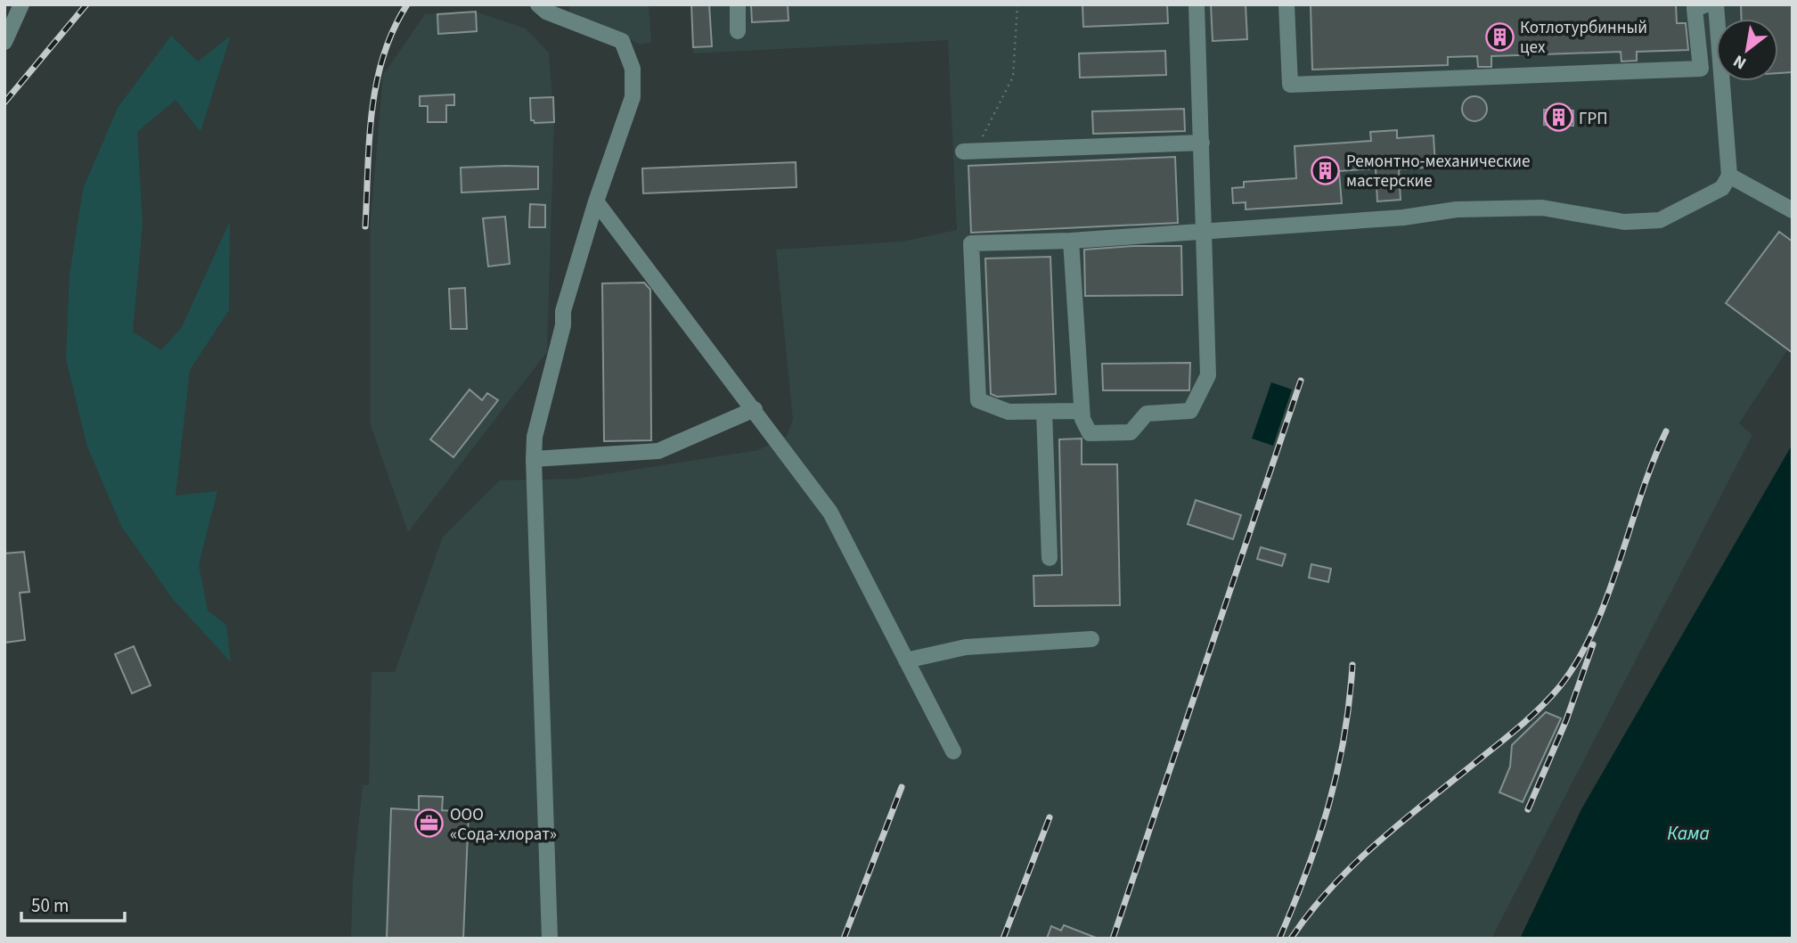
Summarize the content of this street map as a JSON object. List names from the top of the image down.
{
  "water": ["Кама"],
  "places": {
    "building": ["Котлотурбинный цех", "ГРП", "Ремонтно-механические мастерские"],
    "office": ["ООО «Сода-хлорат»"]
  },
  "scale_bar": "50 m",
  "north": "bottom left"
}
